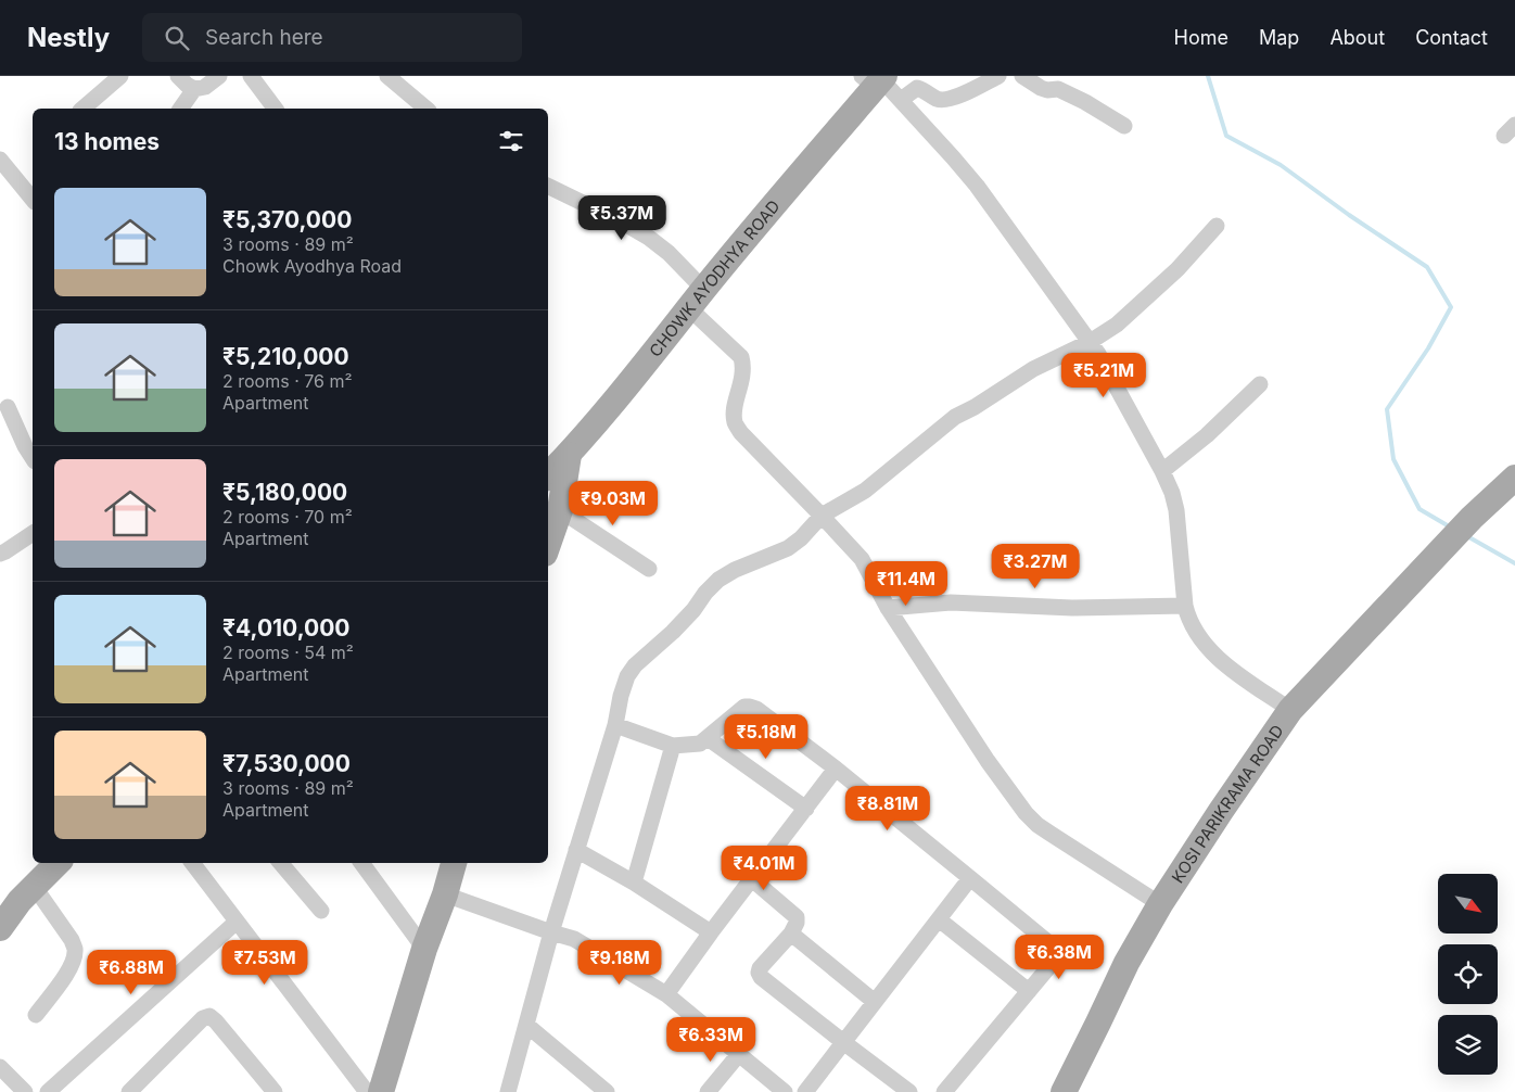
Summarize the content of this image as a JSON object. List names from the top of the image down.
{
  "streets": {
    "main road": ["CHOWK AYODHYA ROAD", "KOSI PARIKRAMA ROAD"]
  },
  "north": "bottom right",
  "page": {
    "header": "Nestly",
    "search": "Search here",
    "nav": [
      "Home",
      "Map",
      "About",
      "Contact"
    ],
    "heading": "13 homes",
    "list": [
      {
        "name": "₹5,370,000",
        "note": "3 rooms · 89 m² · Chowk Ayodhya Road"
      },
      {
        "name": "₹5,210,000",
        "note": "2 rooms · 76 m² · Apartment"
      },
      {
        "name": "₹5,180,000",
        "note": "2 rooms · 70 m² · Apartment"
      },
      {
        "name": "₹4,010,000",
        "note": "2 rooms · 54 m² · Apartment"
      },
      {
        "name": "₹7,530,000",
        "note": "3 rooms · 89 m² · Apartment"
      }
    ],
    "price": [
      "₹5.37M",
      "₹5.21M",
      "₹9.03M",
      "₹3.27M",
      "₹11.4M",
      "₹5.18M",
      "₹8.81M",
      "₹4.01M",
      "₹6.38M",
      "₹7.53M",
      "₹9.18M",
      "₹6.88M",
      "₹6.33M"
    ]
  }
}
